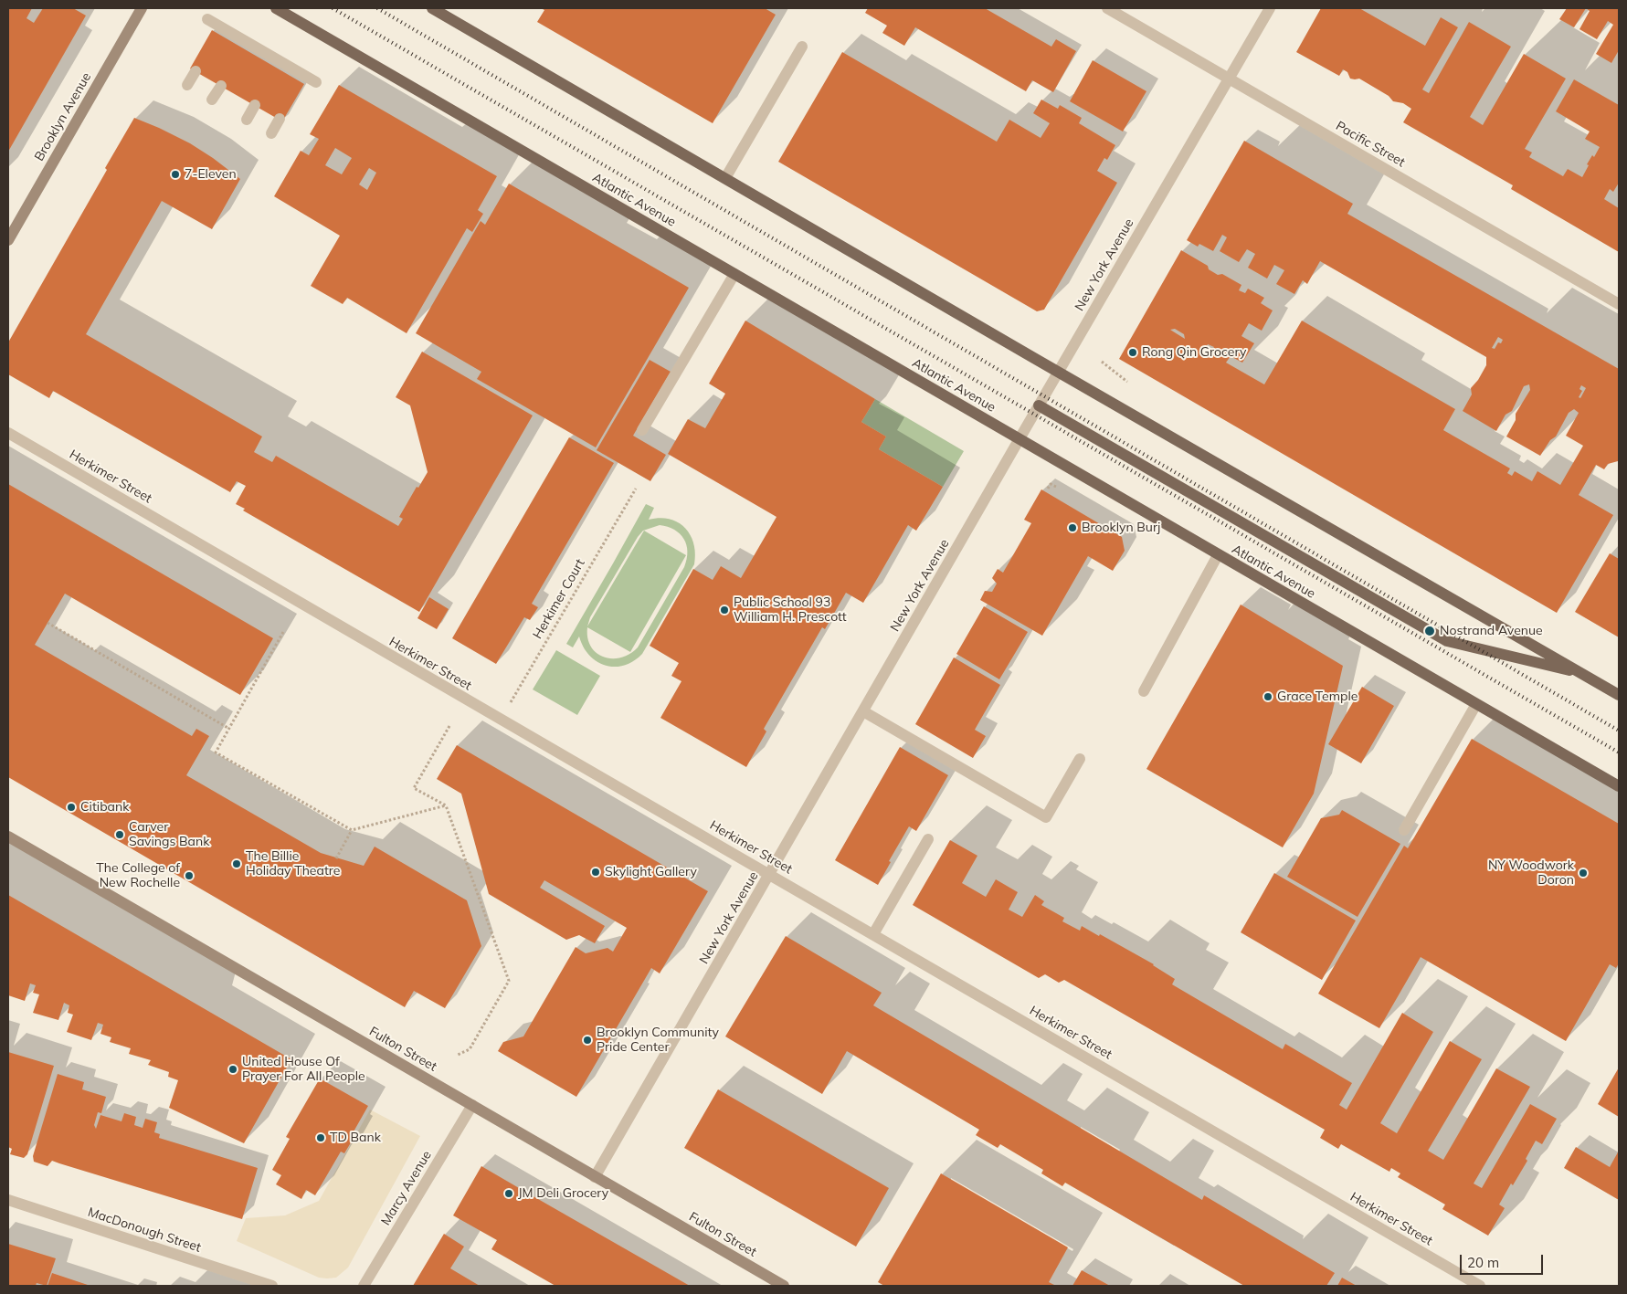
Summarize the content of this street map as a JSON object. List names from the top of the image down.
{
  "streets": {
    "main road": ["Brooklyn Avenue", "Atlantic Avenue", "Fulton Street"],
    "street": [
      "Pacific Street",
      "New York Avenue",
      "Herkimer Street",
      "Marcy Avenue",
      "MacDonough Street"
    ],
    "path": ["Herkimer Court"]
  },
  "crossings": [
    ["Pacific Street", "New York Avenue"],
    ["Atlantic Avenue", "New York Avenue"],
    ["New York Avenue", "Herkimer Street"],
    ["New York Avenue", "Fulton Street"],
    ["Herkimer Street", "Herkimer Court"],
    ["Fulton Street", "Marcy Avenue"]
  ],
  "places": [
    "7-Eleven",
    "Rong Qin Grocery",
    "Brooklyn Burj",
    "Public School 93 William H. Prescott",
    "Nostrand Avenue",
    "Grace Temple",
    "Citibank",
    "Carver Savings Bank",
    "The Billie Holiday Theatre",
    "Skylight Gallery",
    "NY Woodwork Doron",
    "The College of New Rochelle",
    "Brooklyn Community Pride Center",
    "United House Of Prayer For All People",
    "TD Bank",
    "JM Deli Grocery"
  ],
  "scale_bar": "20 m"
}
